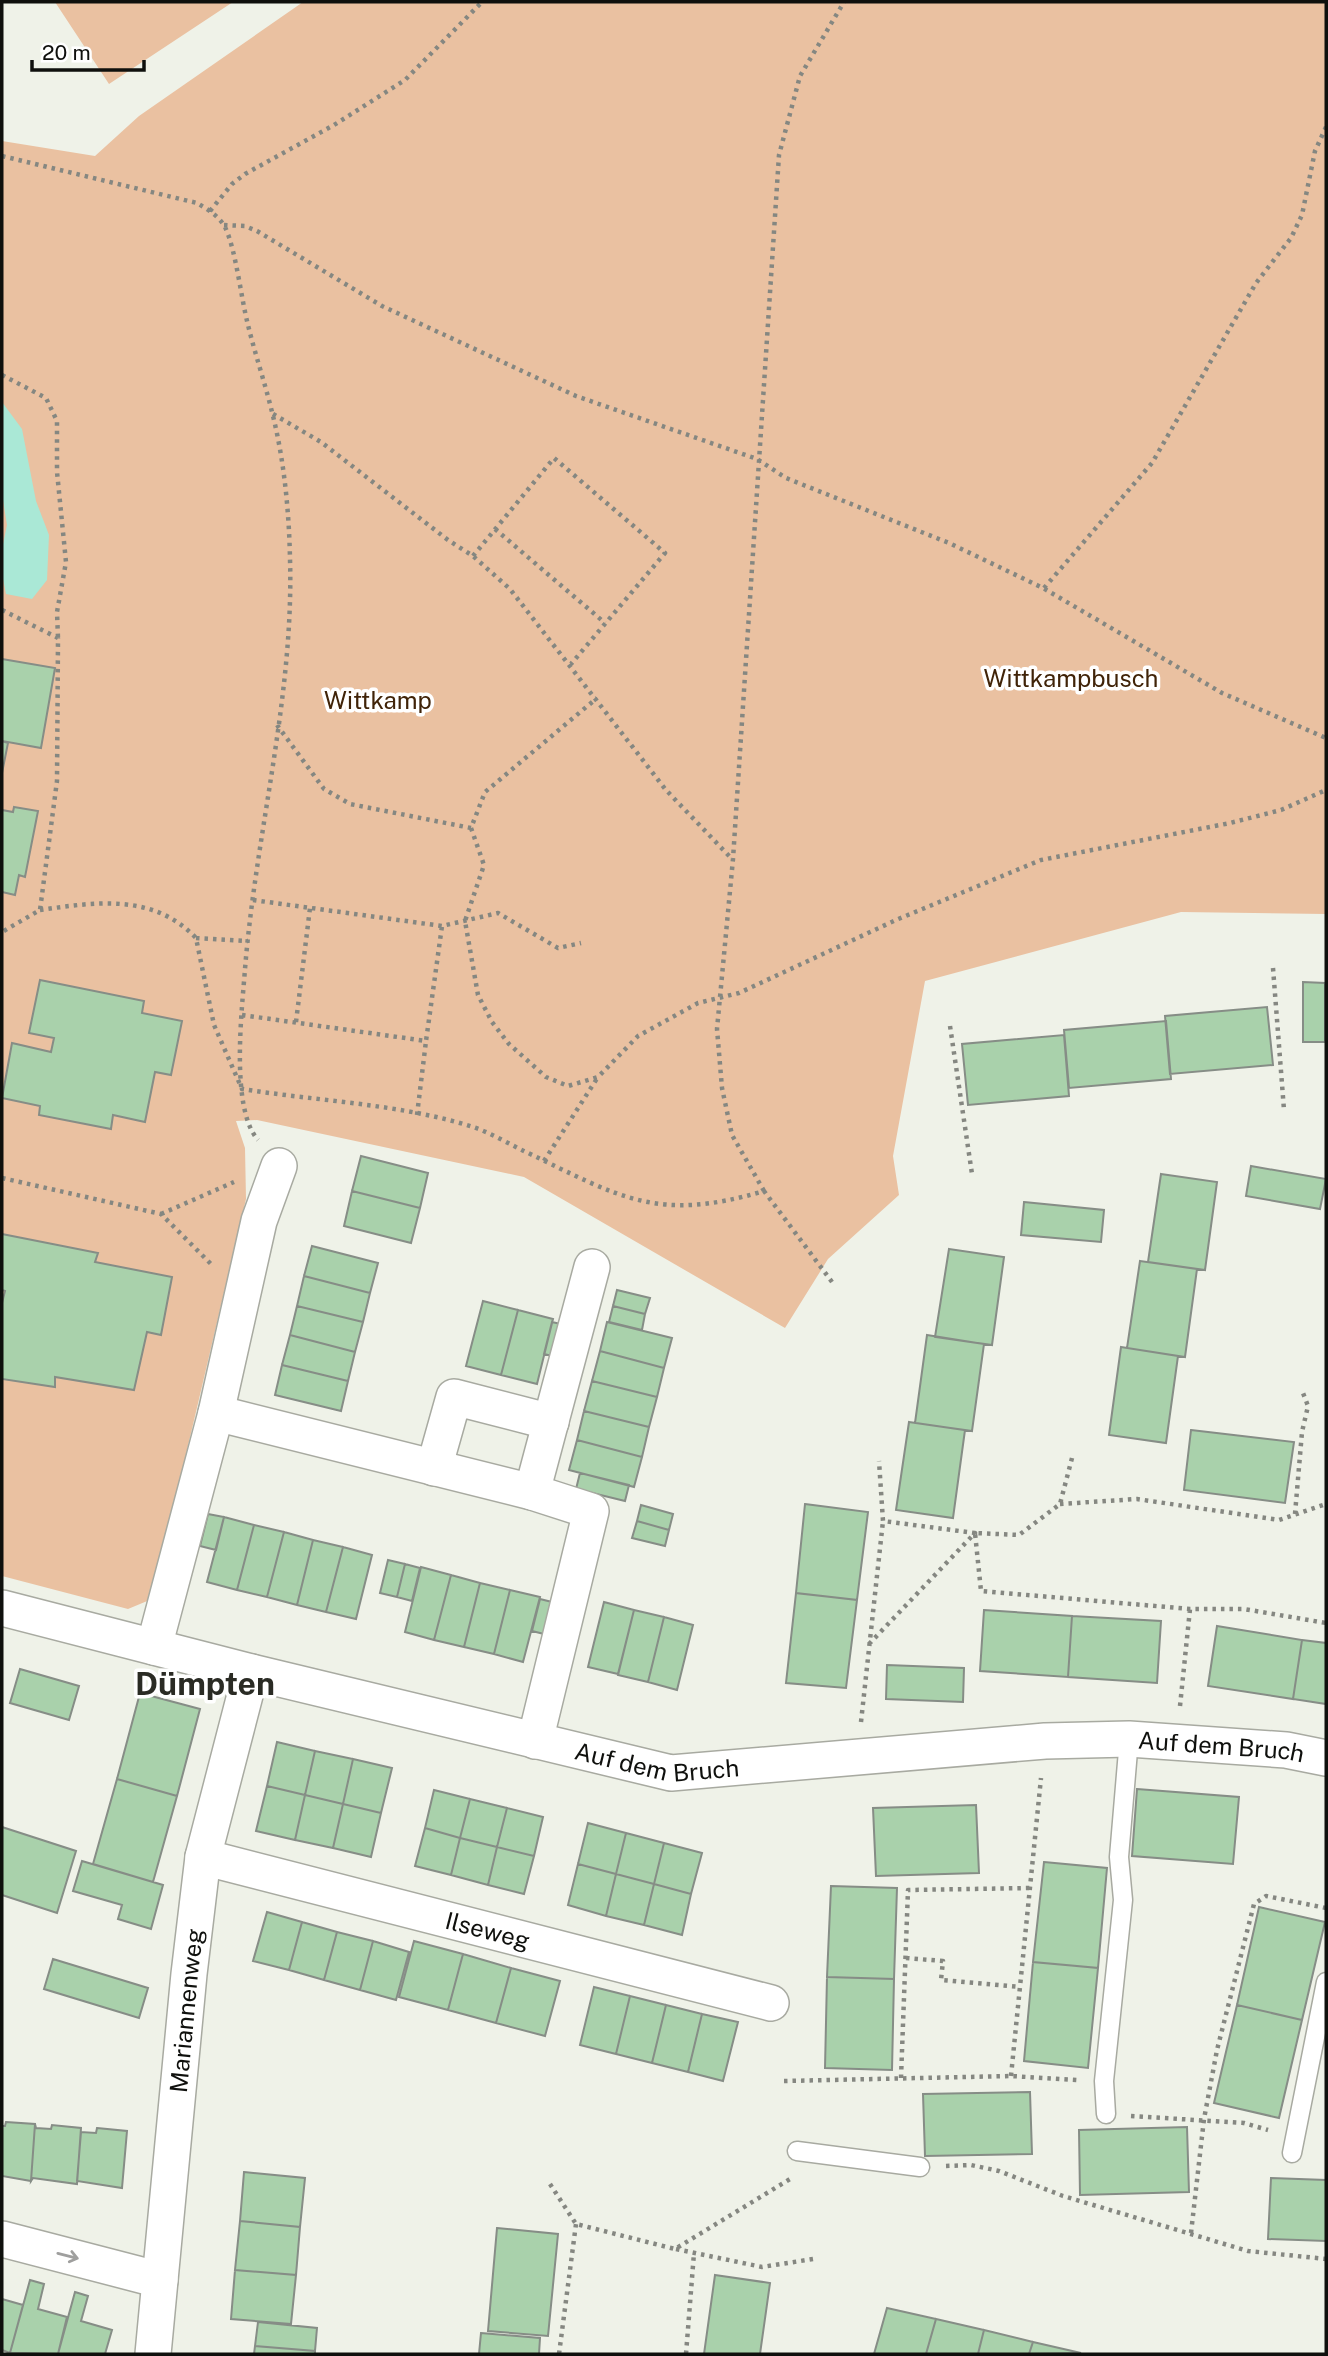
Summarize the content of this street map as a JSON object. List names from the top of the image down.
{
  "streets": {
    "street": ["Auf dem Bruch", "Ilseweg", "Mariannenweg"]
  },
  "crossings": [
    ["Auf dem Bruch", "Mariannenweg"],
    ["Ilseweg", "Mariannenweg"]
  ],
  "districts": ["Dümpten"],
  "parks": ["Wittkampbusch", "Wittkamp"],
  "scale_bar": "20 m"
}
